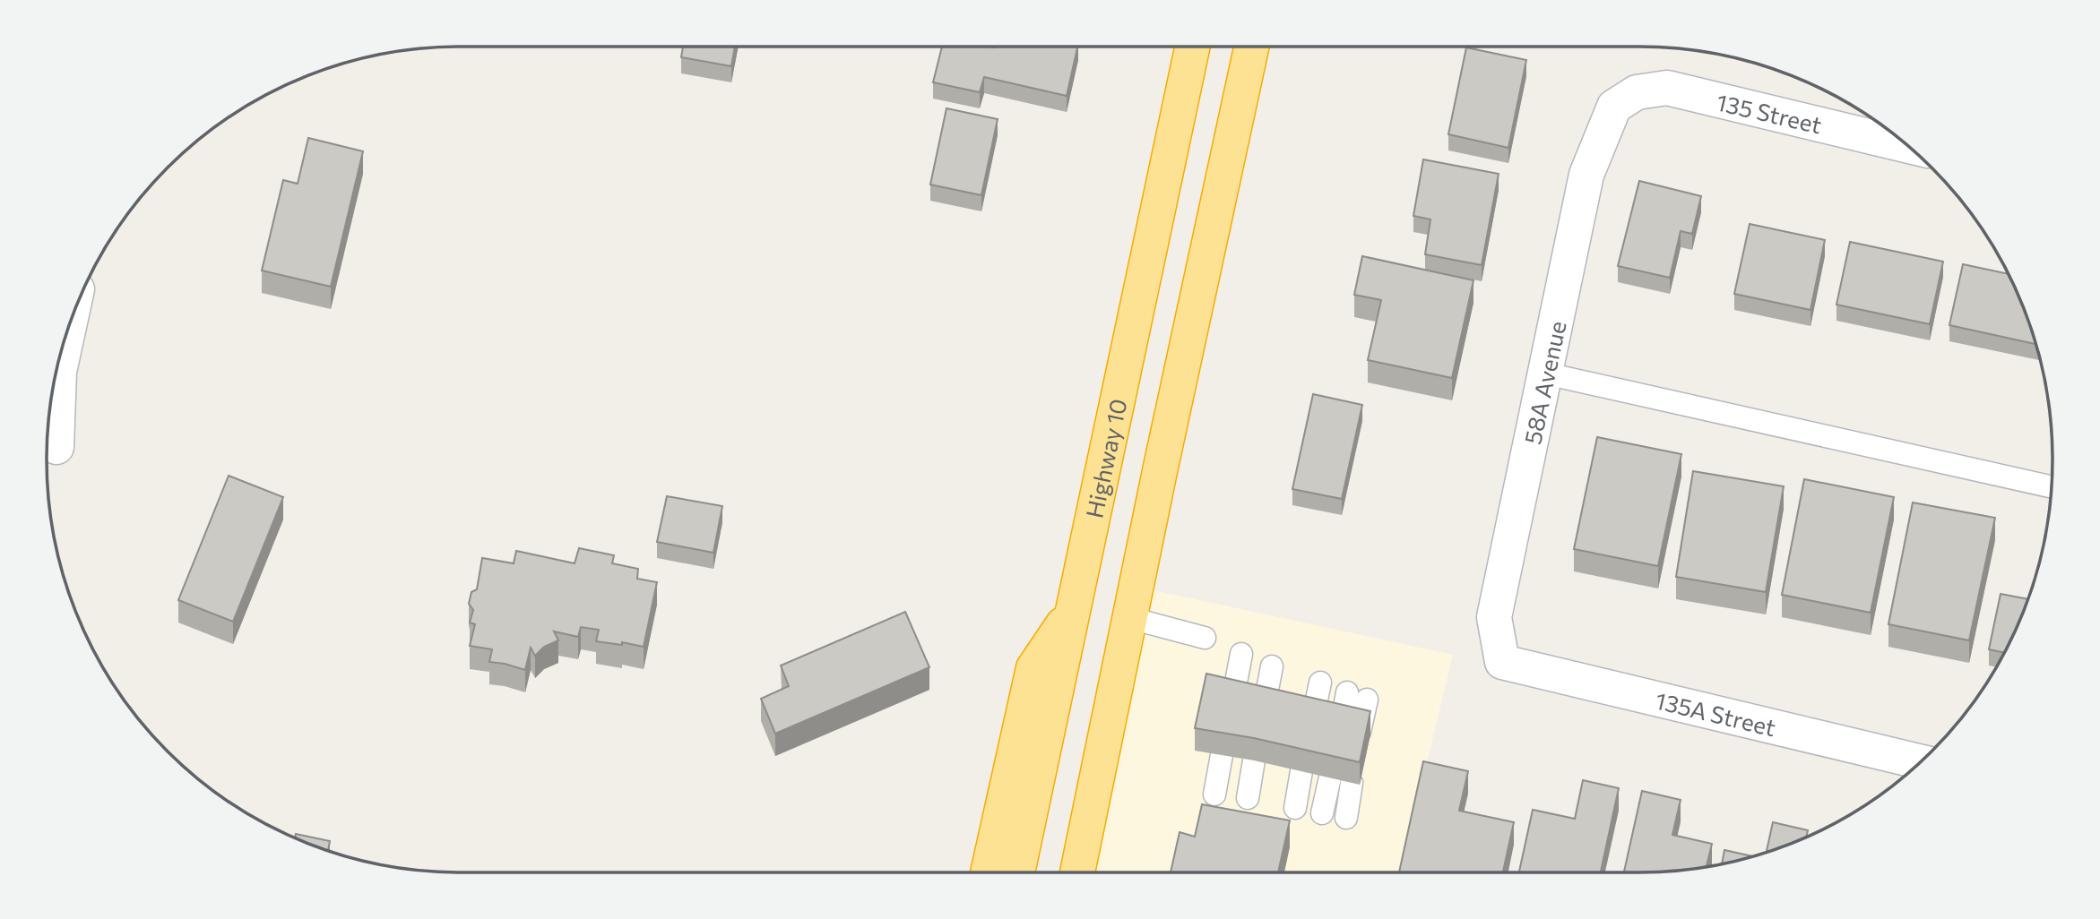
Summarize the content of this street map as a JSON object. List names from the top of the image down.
{
  "streets": {
    "highway": ["Highway 10"],
    "street": ["135 Street", "58A Avenue", "135A Street"]
  },
  "crossings": [
    ["135 Street", "58A Avenue"],
    ["58A Avenue", "135A Street"]
  ]
}
